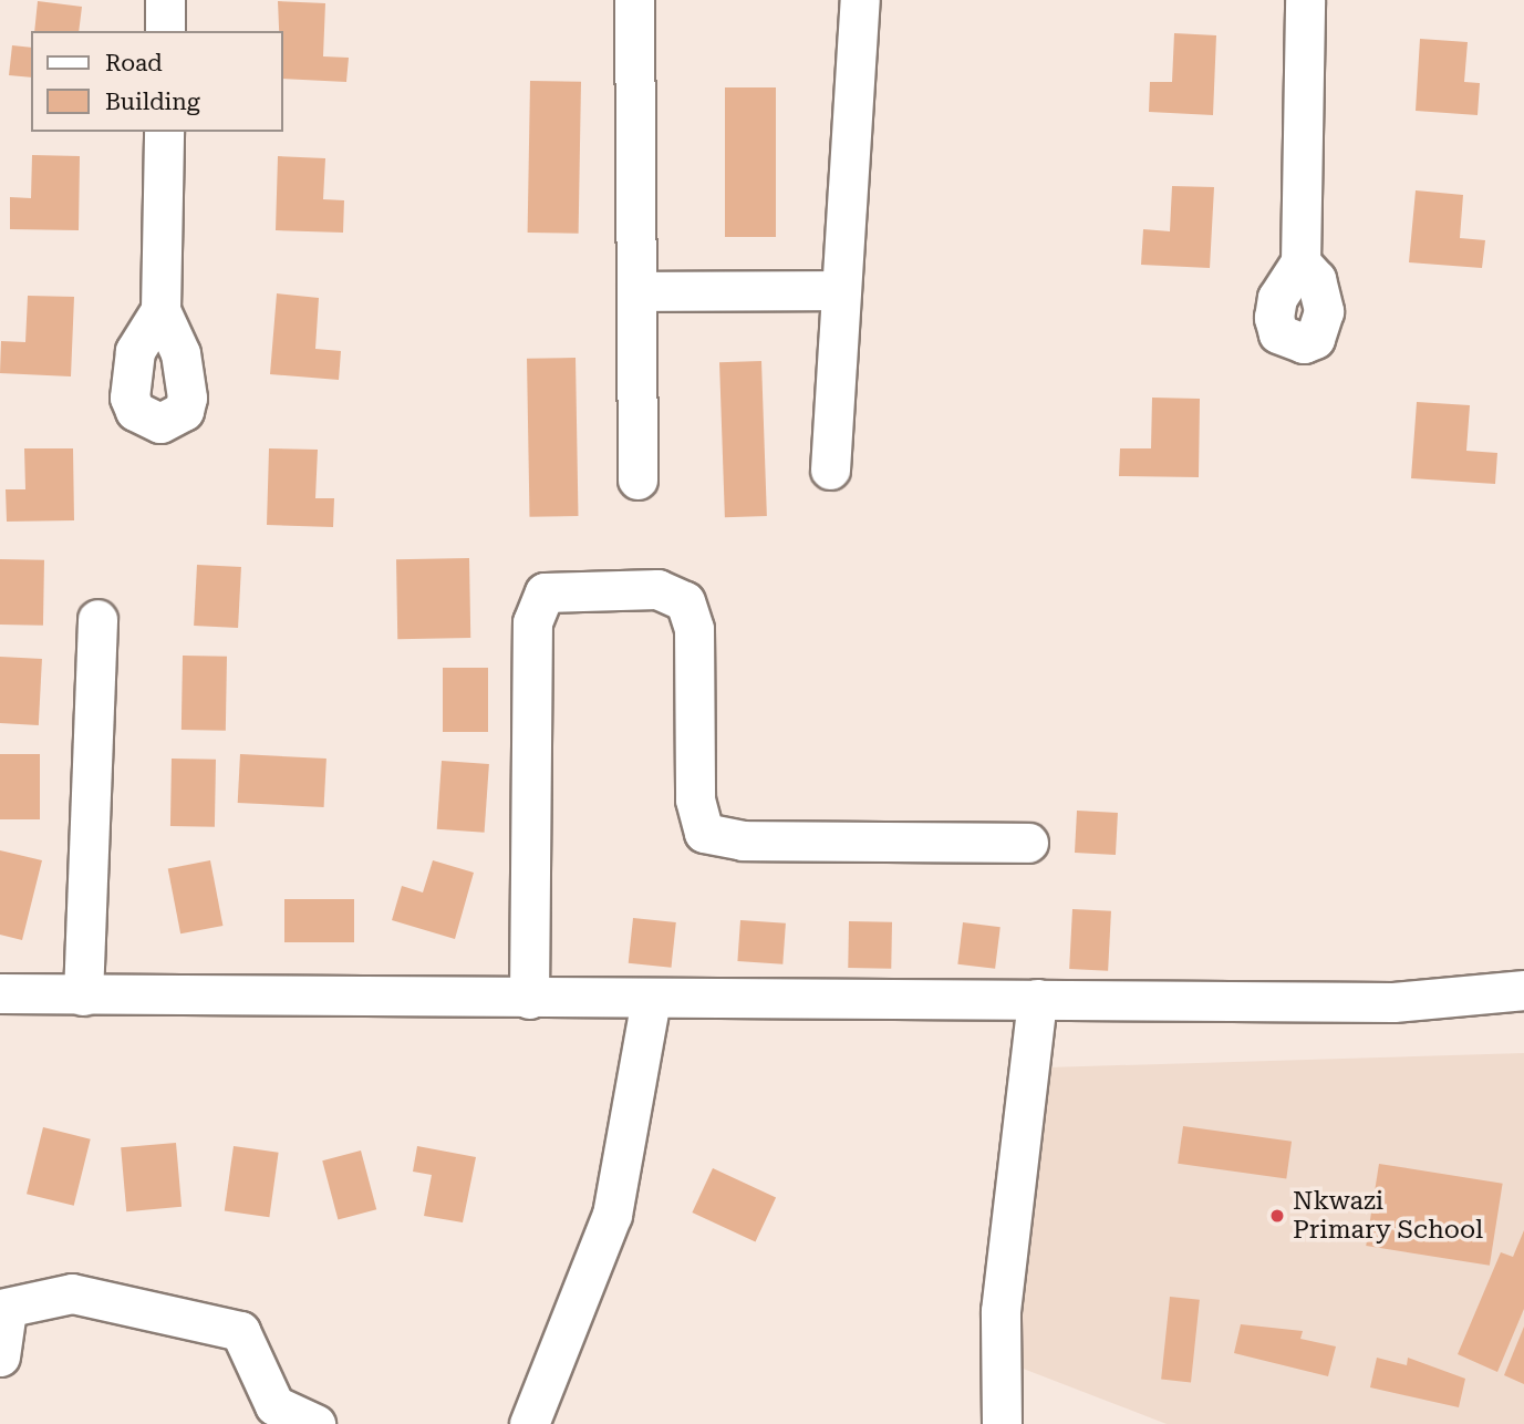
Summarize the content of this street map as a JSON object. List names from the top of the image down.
{
  "places": ["Nkwazi Primary School"],
  "legend": ["Road", "Building"]
}
